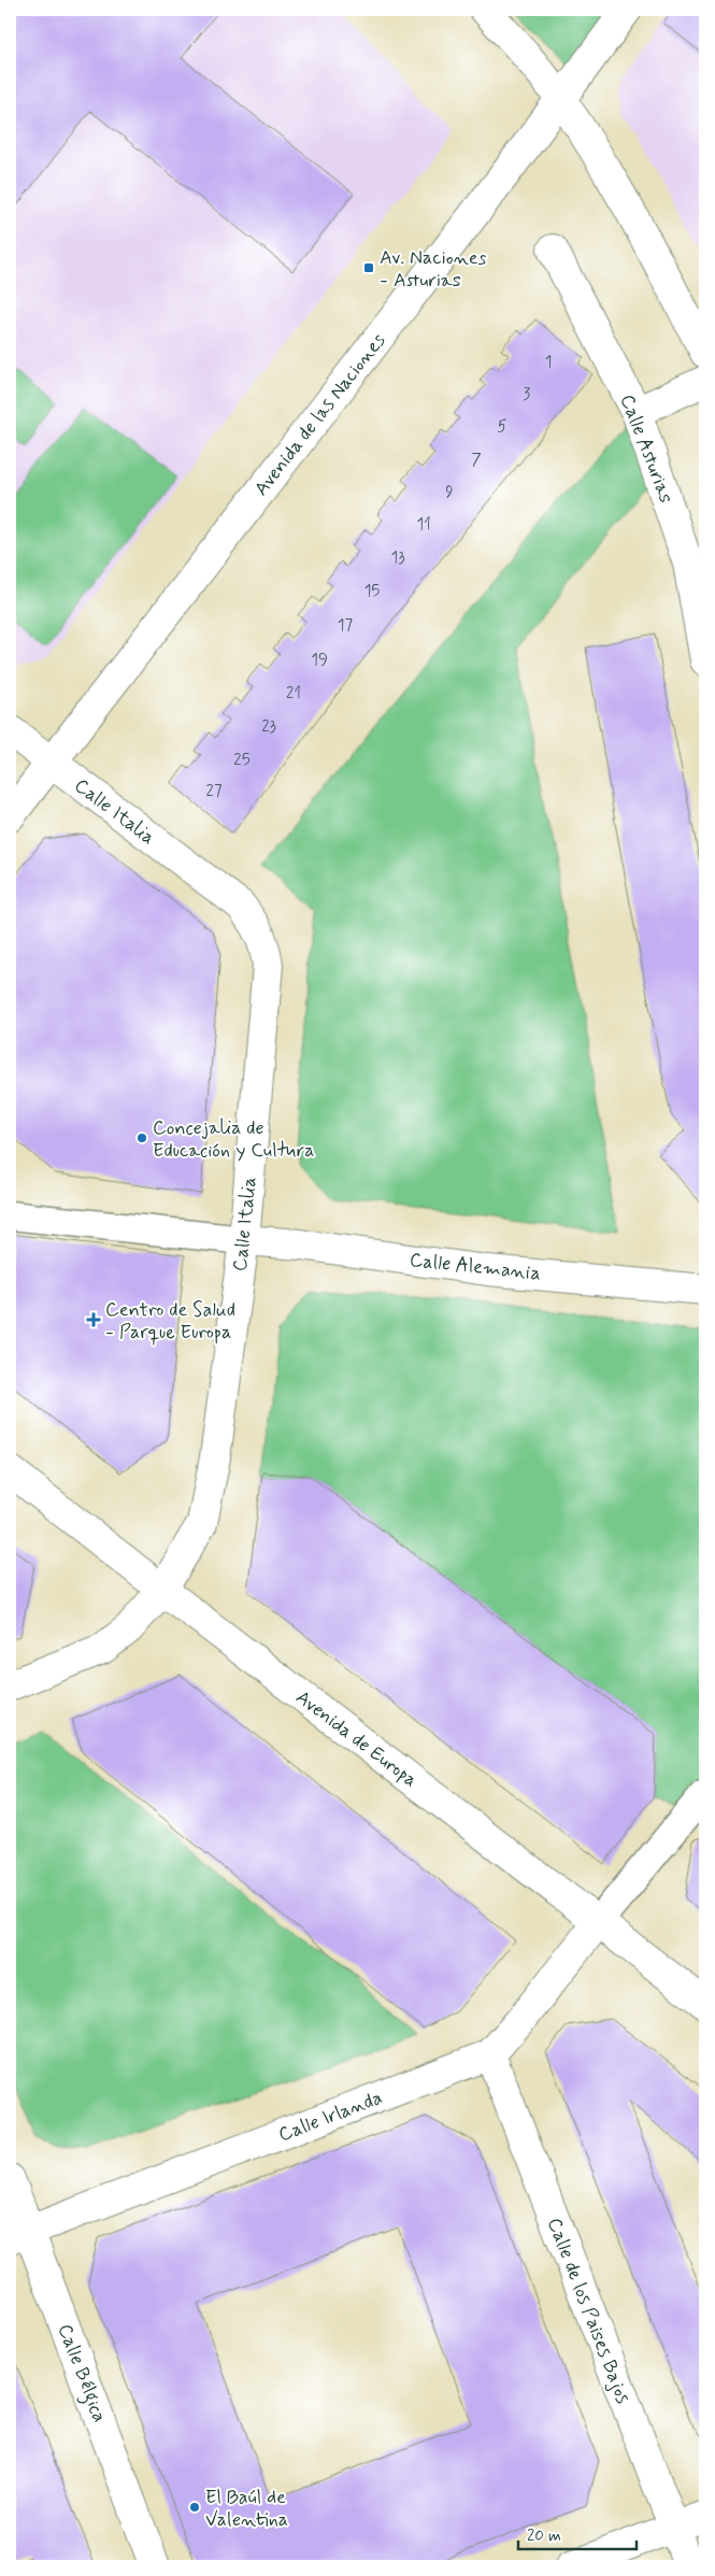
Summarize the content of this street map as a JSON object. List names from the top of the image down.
{
  "streets": {
    "street": [
      "Avenida de las Naciones",
      "Calle Asturias",
      "Calle Italia",
      "Calle Alemania",
      "Avenida de Europa",
      "Calle Irlanda",
      "Calle de los Paises Bajos",
      "Calle Bélgica"
    ]
  },
  "crossings": [
    ["Avenida de las Naciones", "Calle Italia"],
    ["Calle Italia", "Calle Alemania"],
    ["Calle Italia", "Avenida de Europa"],
    ["Avenida de Europa", "Calle Irlanda"],
    ["Calle Irlanda", "Calle de los Paises Bajos"],
    ["Calle Irlanda", "Calle Bélgica"]
  ],
  "places": {
    "transit": ["Av. Naciones - Asturias"],
    "other": ["Concejalia de Educación y Cultura", "El Baúl de Valentina"],
    "health": ["Centro de Salud - Parque Europa"]
  },
  "house_numbers": [
    "1",
    "3",
    "5",
    "7",
    "9",
    "11",
    "13",
    "15",
    "17",
    "19",
    "21",
    "23",
    "25",
    "27"
  ],
  "scale_bar": "20 m"
}
